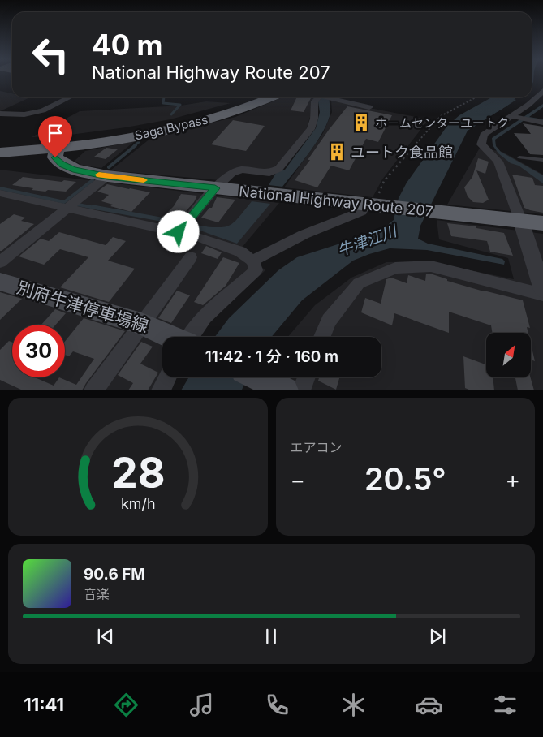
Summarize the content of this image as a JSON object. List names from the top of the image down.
{
  "streets": {
    "highway": ["Saga Bypass", "National Highway Route 207"],
    "main road": ["別府牛津停車場線"]
  },
  "crossings": [
    ["Saga Bypass", "National Highway Route 207"]
  ],
  "water": ["牛津江川"],
  "places": {
    "building": ["ホ－ムセンターユートク", "ユートク食品館"]
  },
  "north": "top right",
  "page": {
    "turn": ["40 m", "National Highway Route 207"],
    "limit": "30",
    "trip": "11:42 · 1 分 · 160 m",
    "tile": "エアコン",
    "heat": ["−", "20.5°", "+"],
    "song": ["90.6 FM", "音楽"],
    "tabs": "11:41",
    "gauge": ["28", "km/h"]
  }
}
